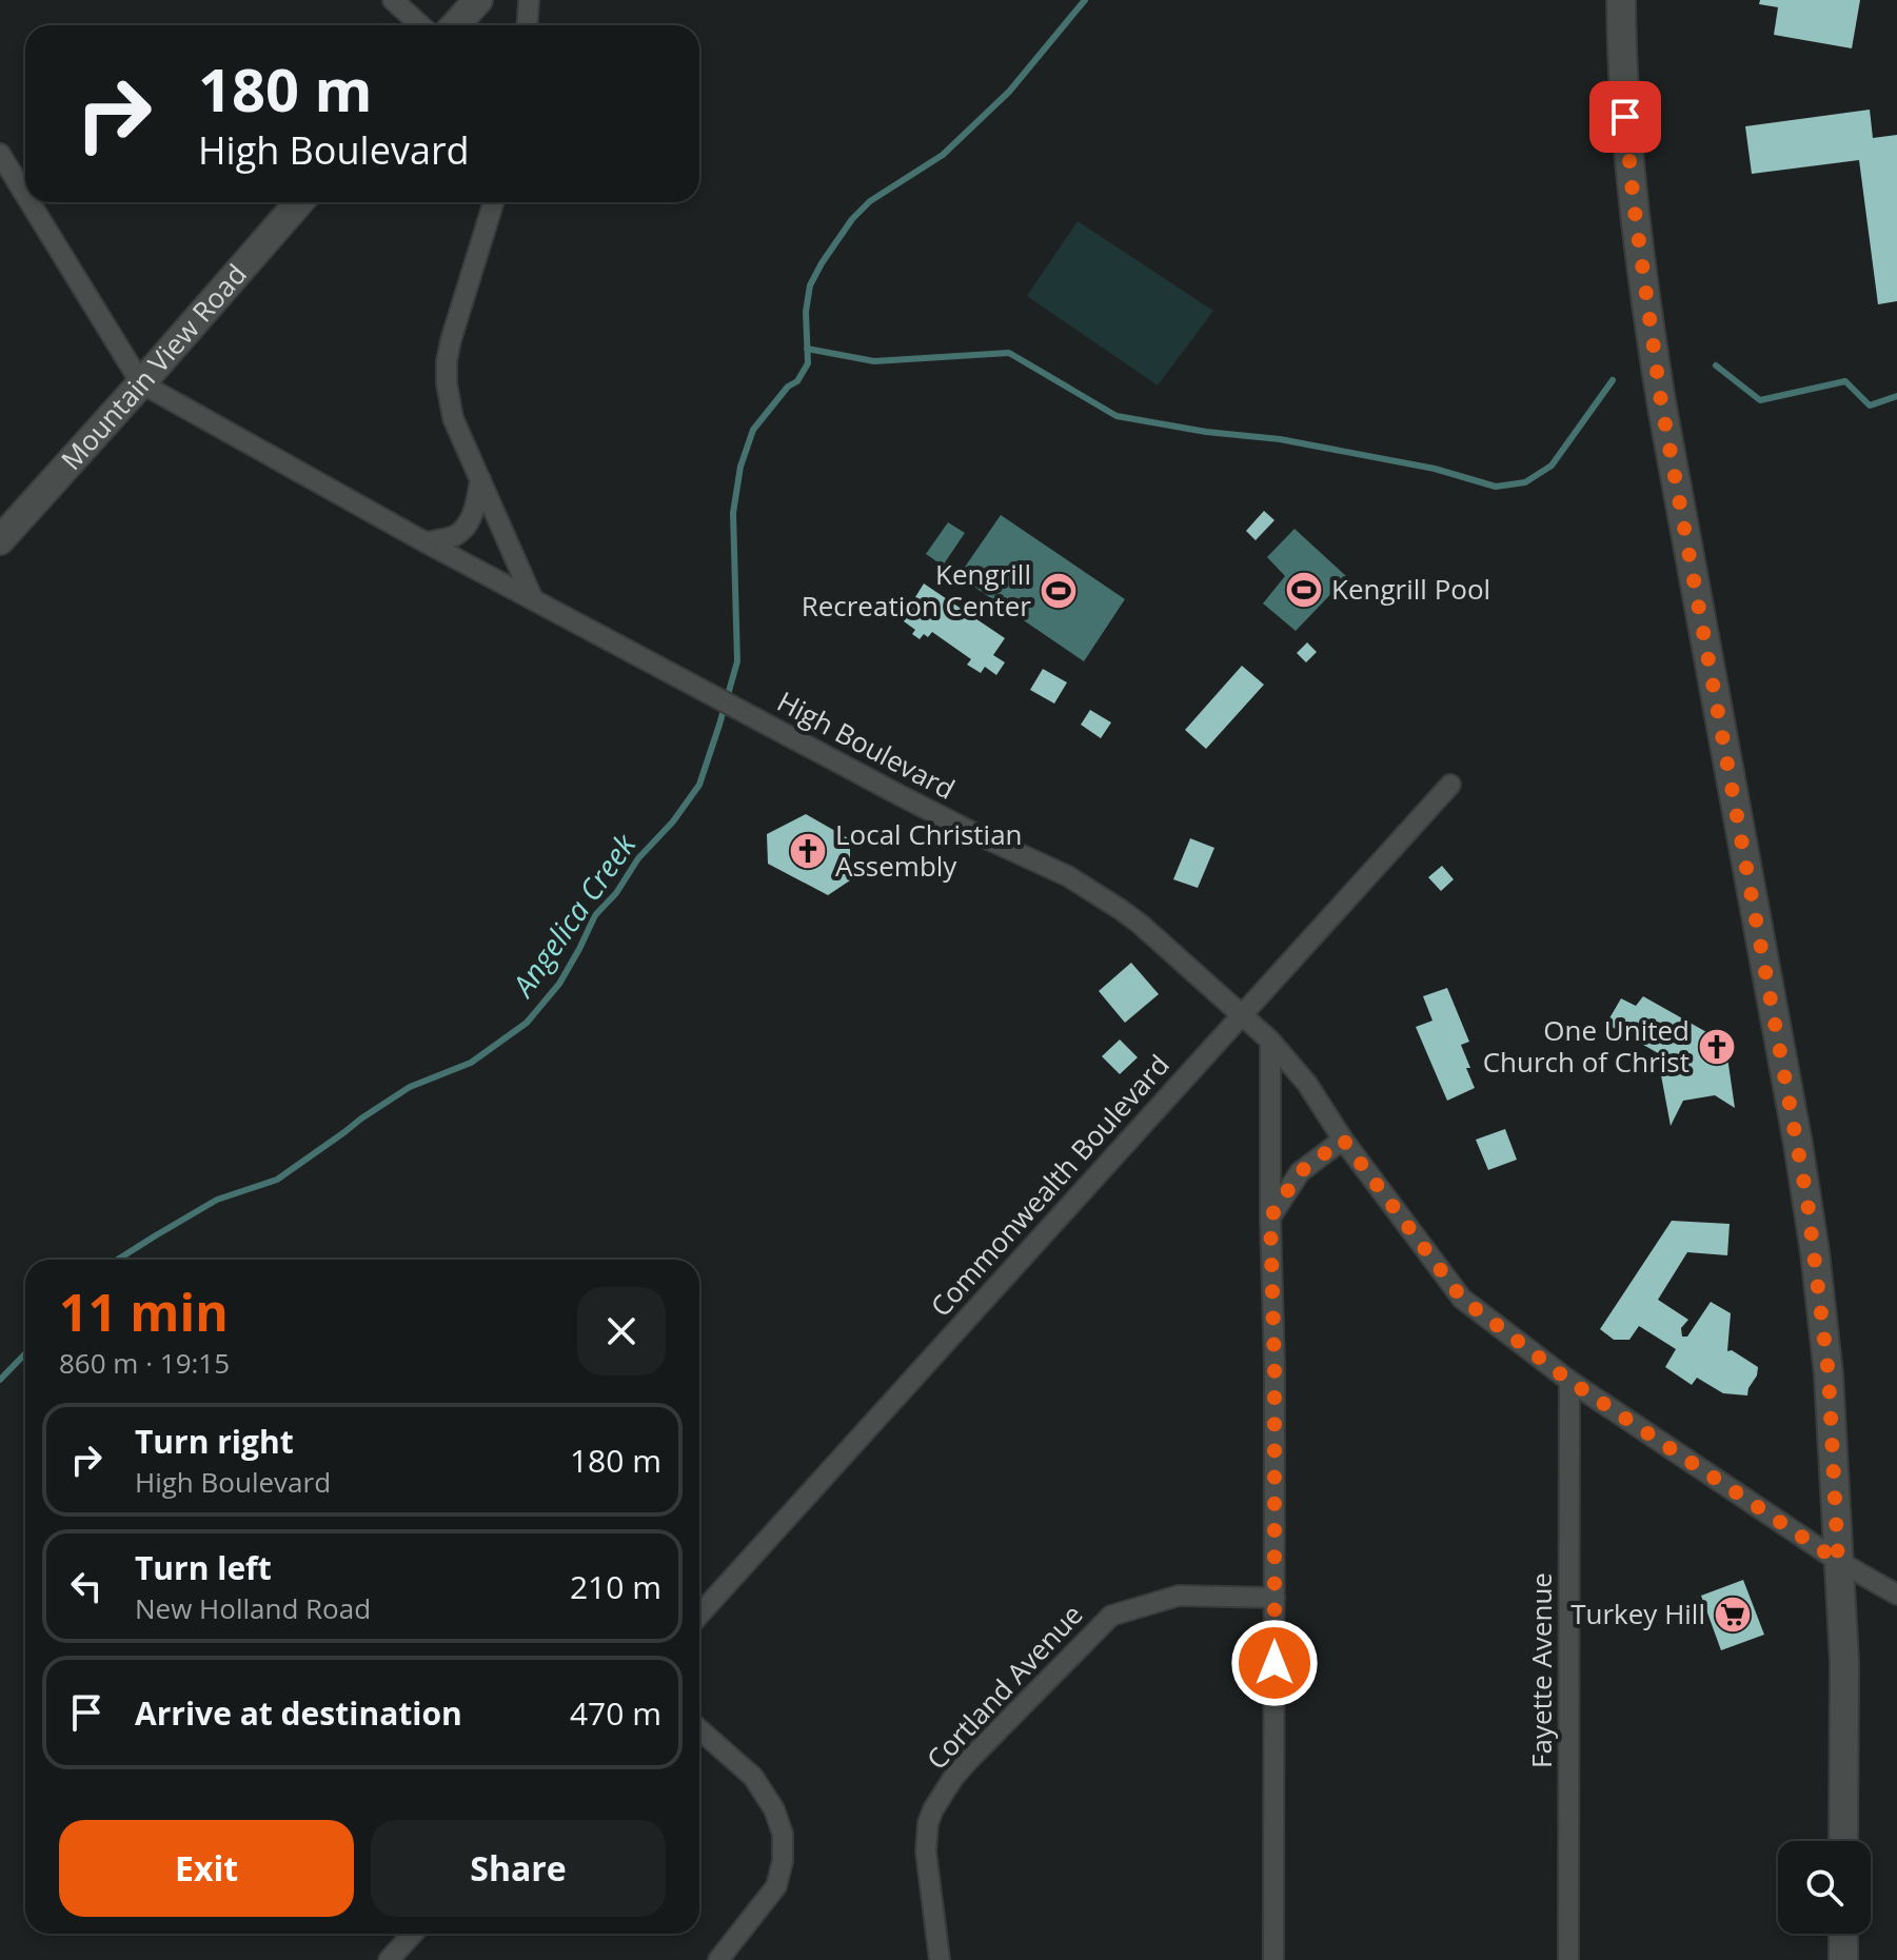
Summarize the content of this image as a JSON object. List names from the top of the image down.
{
  "streets": {
    "main road": ["Mountain View Road"],
    "street": [
      "High Boulevard",
      "Commonwealth Boulevard",
      "Fayette Avenue",
      "Cortland Avenue"
    ]
  },
  "crossings": [
    ["Mountain View Road", "High Boulevard"],
    ["High Boulevard", "Commonwealth Boulevard"],
    ["High Boulevard", "Fayette Avenue"]
  ],
  "water": ["Angelica Creek"],
  "places": {
    "sports": ["Kengrill Pool", "Kengrill Recreation Center"],
    "church": ["Local Christian Assembly", "One United Church of Christ"],
    "supermarket": ["Turkey Hill"]
  },
  "page": {
    "turn": ["180 m", "High Boulevard"],
    "heading": ["11 min", "860 m · 19:15"],
    "list": [
      {
        "name": "Turn right",
        "note": "High Boulevard",
        "value": "180 m"
      },
      {
        "name": "Turn left",
        "note": "New Holland Road",
        "value": "210 m"
      },
      {
        "name": "Arrive at destination",
        "value": "470 m"
      }
    ],
    "buttons": ["Exit", "Share"]
  }
}
